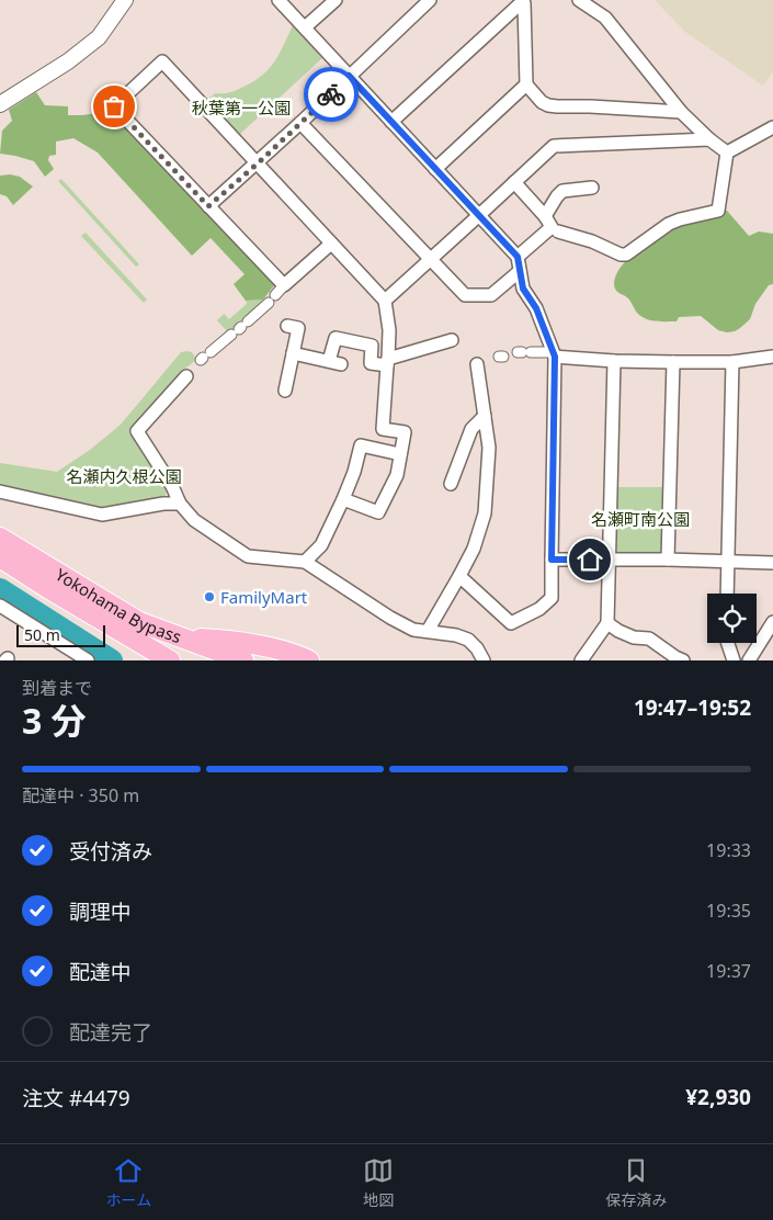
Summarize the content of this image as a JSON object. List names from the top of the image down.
{
  "streets": {
    "highway": ["Yokohama Bypass"]
  },
  "parks": ["秋葉第一公園", "名瀬内久根公園", "名瀬町南公園"],
  "places": ["FamilyMart"],
  "scale_bar": "50 m",
  "page": {
    "scale": "50 m",
    "heading": ["3 分", "到着まで", "19:47–19:52"],
    "panel": ["注文 #4479", "¥2,930"],
    "bar": "配達中 · 350 m",
    "list": [
      ["受付済み", "19:33"],
      ["調理中", "19:35"],
      ["配達中", "19:37"],
      "配達完了"
    ],
    "tabs": ["ホーム", "地図", "保存済み"]
  }
}
